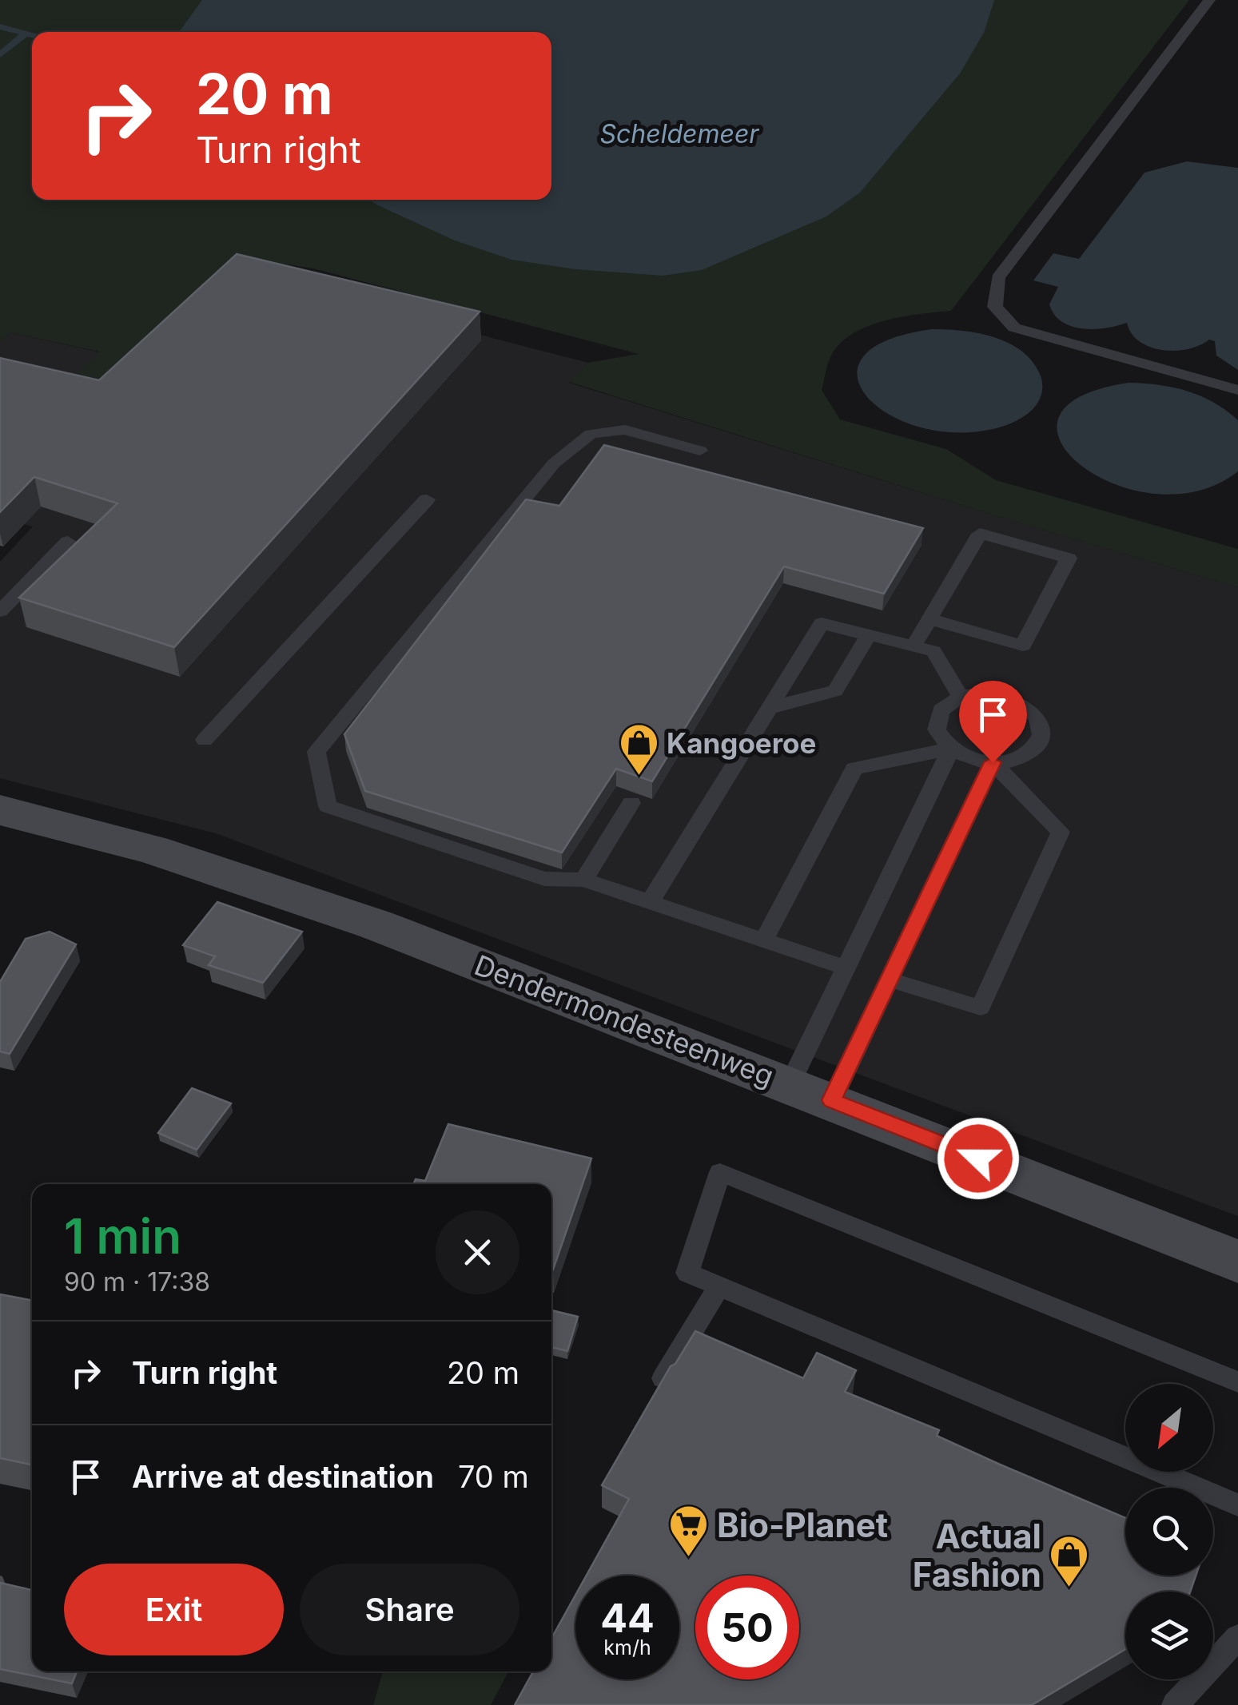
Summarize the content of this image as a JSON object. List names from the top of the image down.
{
  "streets": {
    "main road": ["Dendermondesteenweg"]
  },
  "water": ["Scheldemeer"],
  "places": {
    "shop": ["Kangoeroe", "Actual Fashion"],
    "supermarket": ["Bio-Planet"]
  },
  "north": "bottom left",
  "page": {
    "turn": ["20 m", "Turn right"],
    "heading": ["1 min", "90 m · 17:38"],
    "list": [
      {
        "name": "Turn right",
        "value": "20 m"
      },
      {
        "name": "Arrive at destination",
        "value": "70 m"
      }
    ],
    "buttons": ["Exit", "Share"],
    "speed": "44 km/h",
    "limit": "50"
  }
}
